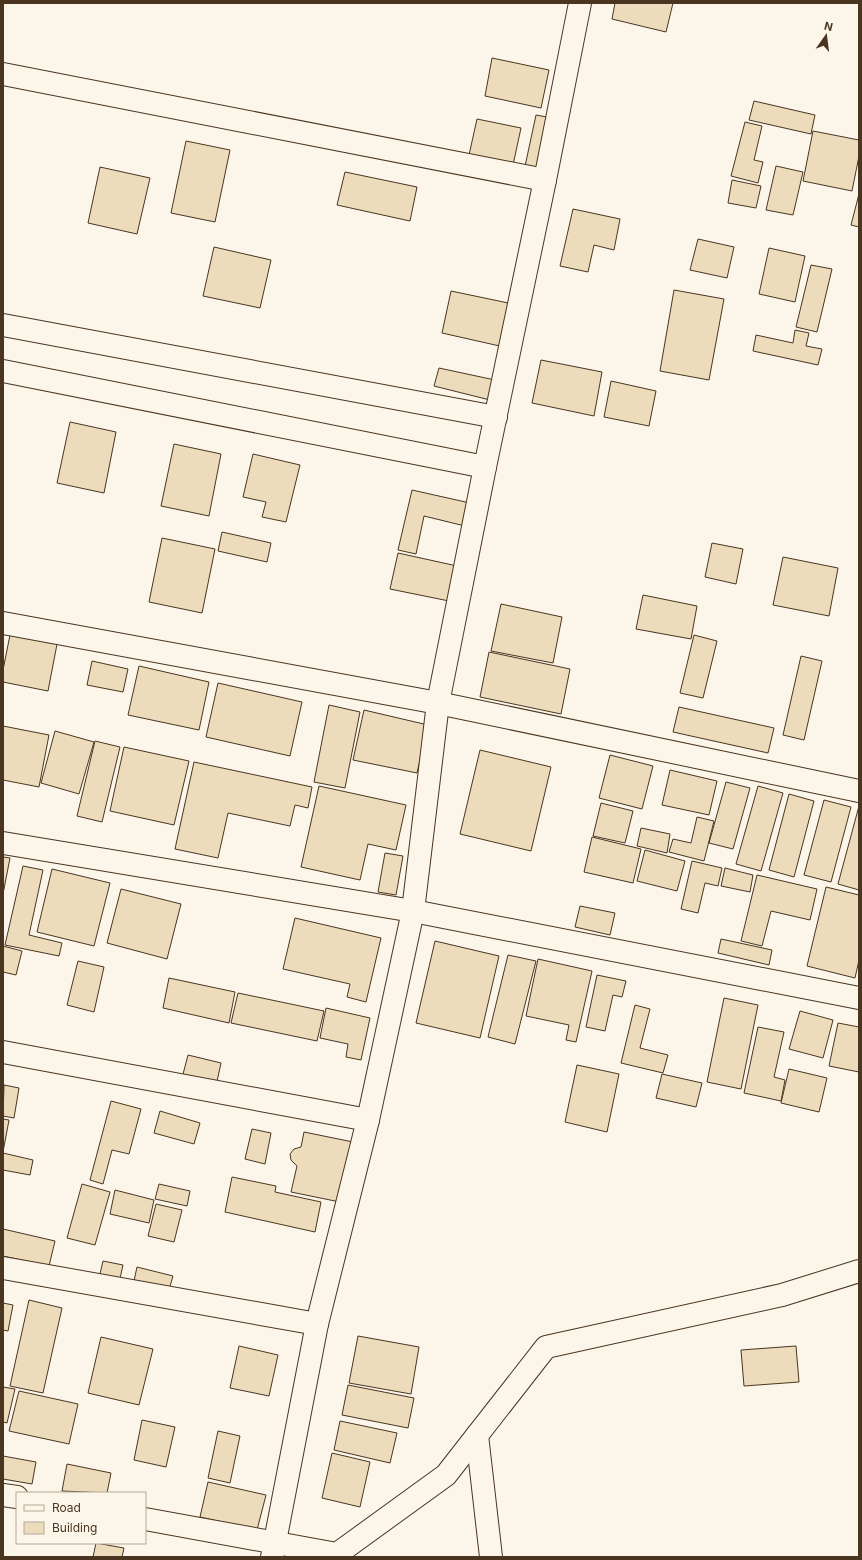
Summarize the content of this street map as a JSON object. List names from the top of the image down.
{
  "legend": ["Road", "Building"],
  "north": "top"
}
